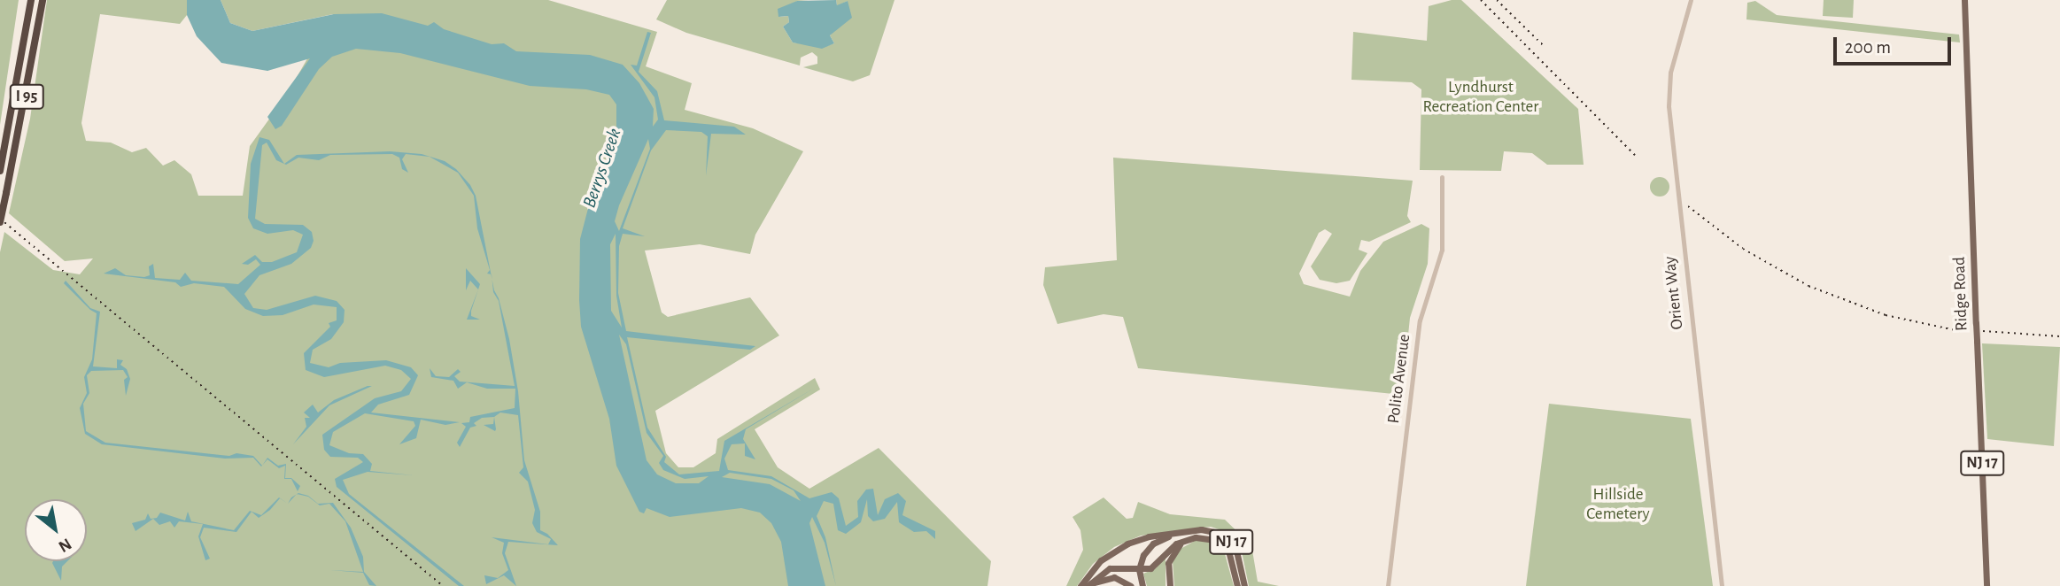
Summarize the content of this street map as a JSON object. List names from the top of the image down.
{
  "streets": {
    "highway": ["I 95"],
    "main road": ["Ridge Road", "NJ 17"],
    "street": ["Orient Way", "Polito Avenue"]
  },
  "water": ["Berrys Creek"],
  "parks": ["Lyndhurst Recreation Center", "Hillside Cemetery"],
  "scale_bar": "200 m",
  "north": "bottom right"
}
